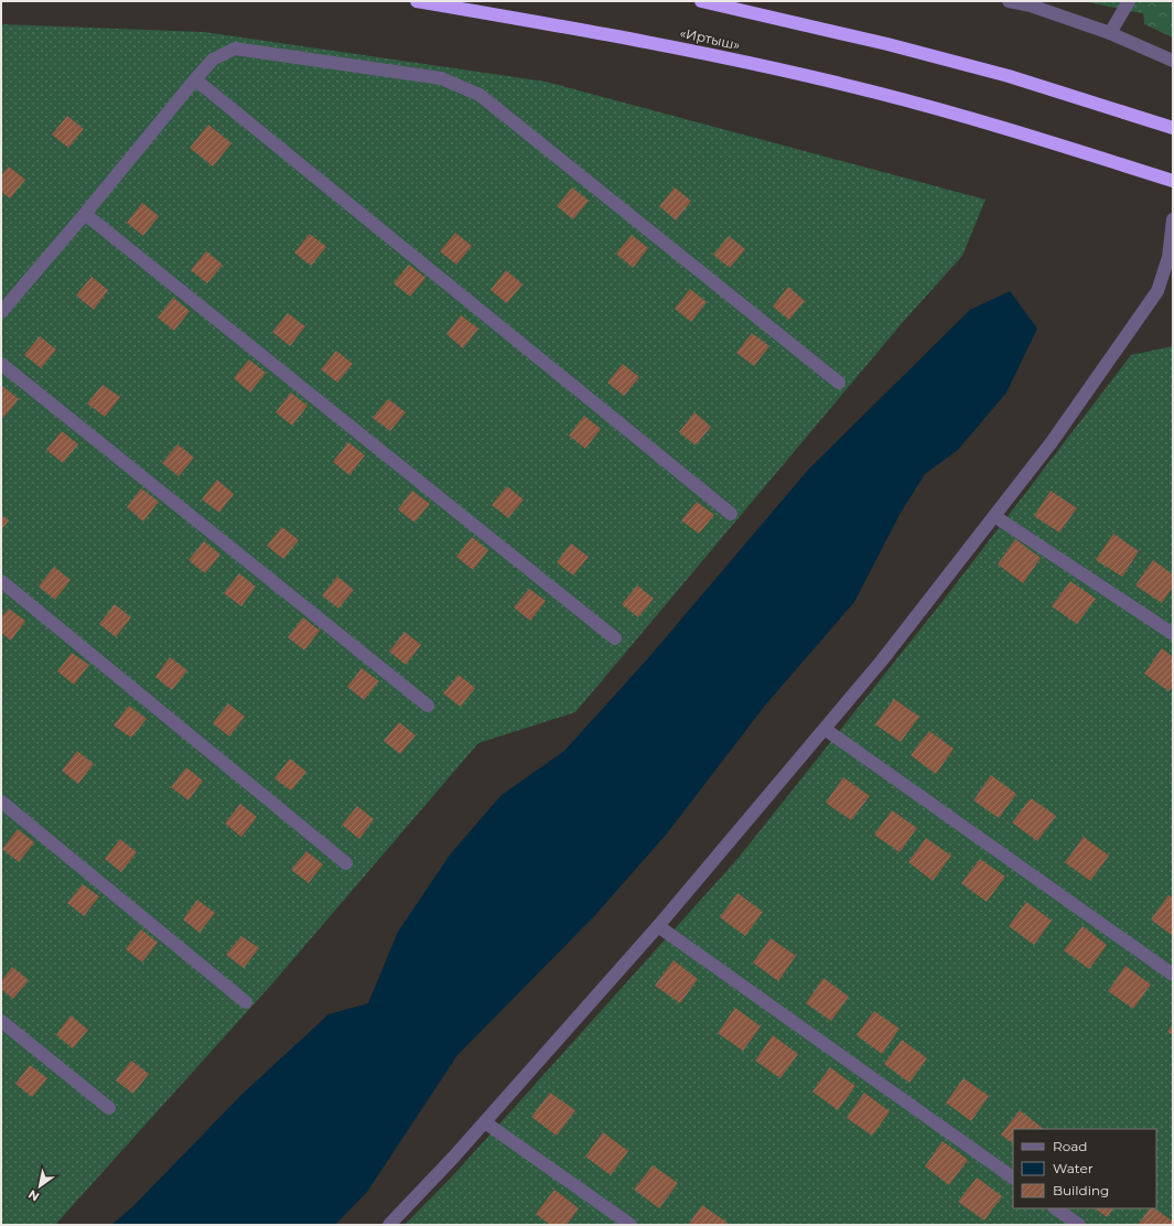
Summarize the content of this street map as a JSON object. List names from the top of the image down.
{
  "streets": {
    "highway": ["«Иртыш»"]
  },
  "legend": ["Road", "Water", "Building"],
  "north": "bottom left"
}
